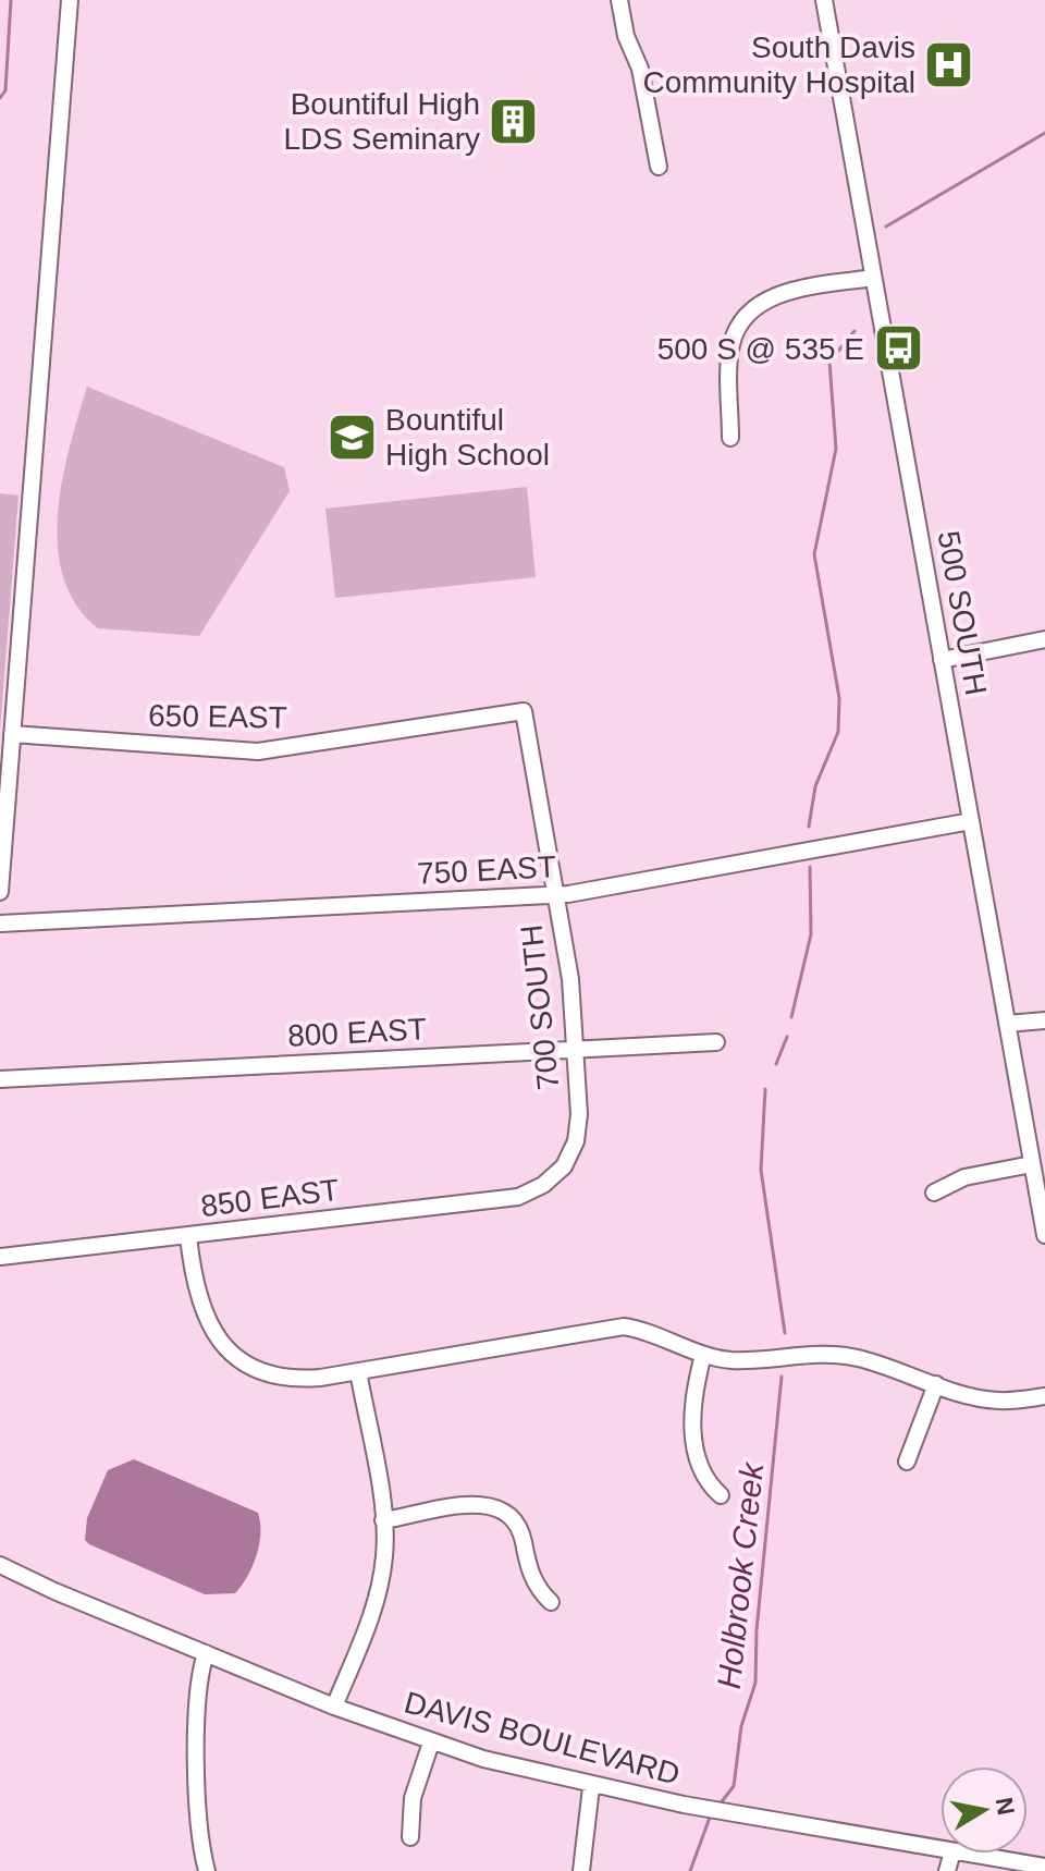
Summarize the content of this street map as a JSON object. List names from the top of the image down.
{
  "streets": {
    "street": [
      "500 SOUTH",
      "650 EAST",
      "750 EAST",
      "700 SOUTH",
      "800 EAST",
      "850 EAST",
      "DAVIS BOULEVARD"
    ]
  },
  "crossings": [
    ["500 SOUTH", "750 EAST"],
    ["650 EAST", "700 SOUTH"],
    ["750 EAST", "700 SOUTH"],
    ["700 SOUTH", "800 EAST"],
    ["700 SOUTH", "850 EAST"]
  ],
  "water": ["Holbrook Creek"],
  "places": {
    "hospital": ["South Davis Community Hospital"],
    "building": ["Bountiful High LDS Seminary"],
    "bus stop": ["500 S @ 535 E"],
    "school or university": ["Bountiful High School"]
  },
  "north": "right"
}
